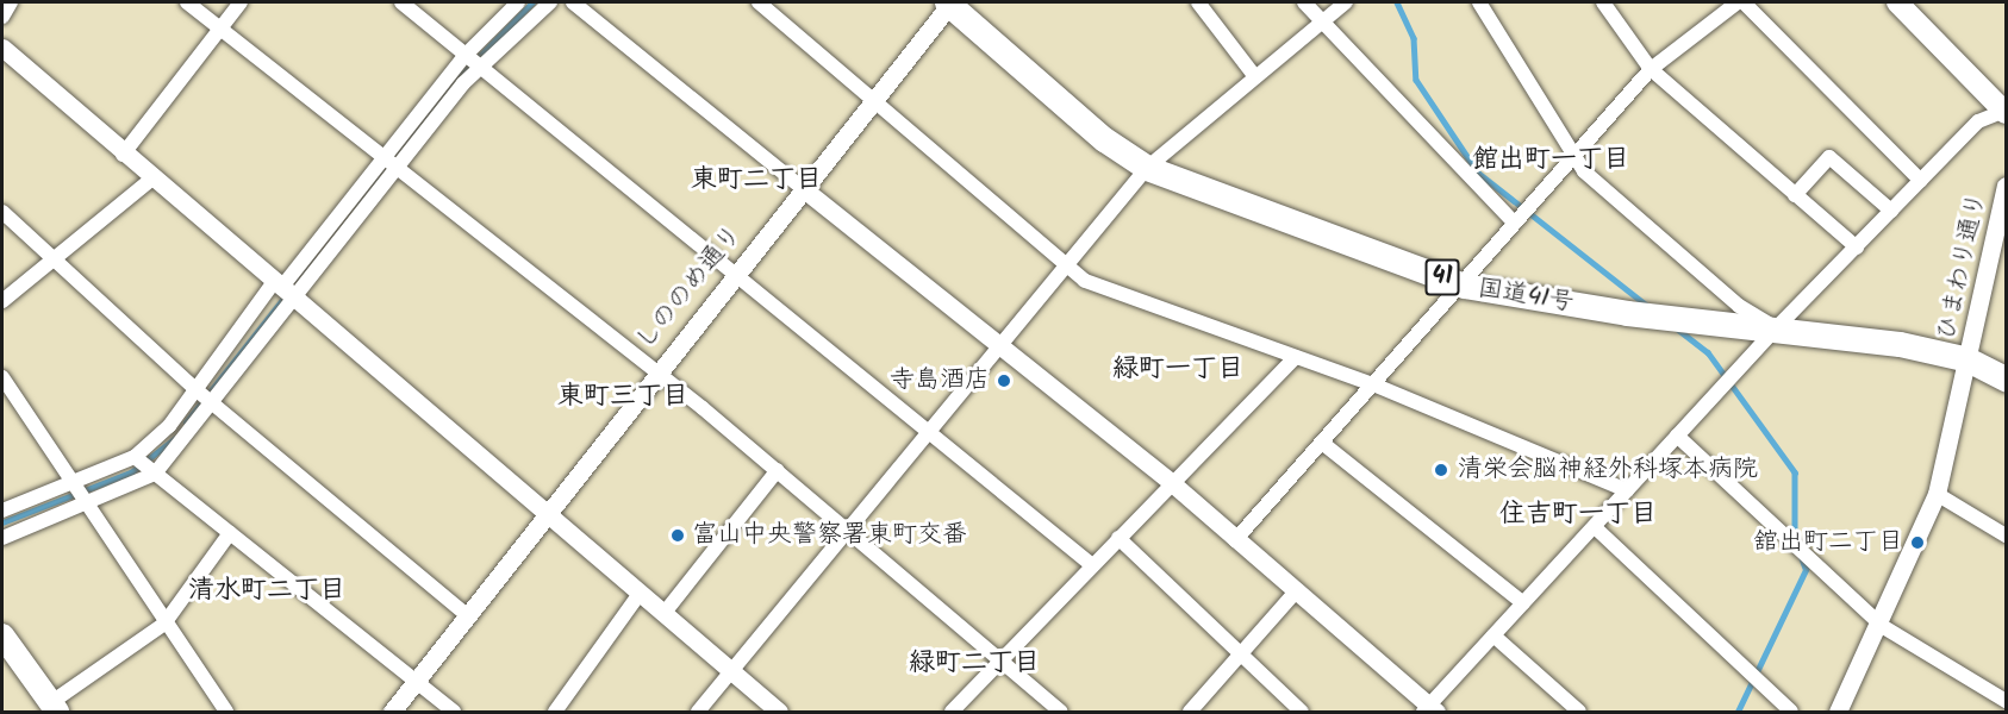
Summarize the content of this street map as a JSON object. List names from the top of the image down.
{
  "streets": {
    "highway": ["41", "国道41号"],
    "street": ["ひまわり通り", "しののめ通り"]
  },
  "crossings": [
    ["ひまわり通り", "国道41号"],
    ["しののめ通り", "国道41号"]
  ],
  "districts": [
    "館出町一丁目",
    "東町二丁目",
    "緑町一丁目",
    "東町三丁目",
    "住吉町一丁目",
    "清水町二丁目",
    "緑町二丁目"
  ],
  "places": [
    "寺島酒店",
    "清栄会脳神経外科塚本病院",
    "富山中央警察署東町交番",
    "舘出町二丁目"
  ]
}
